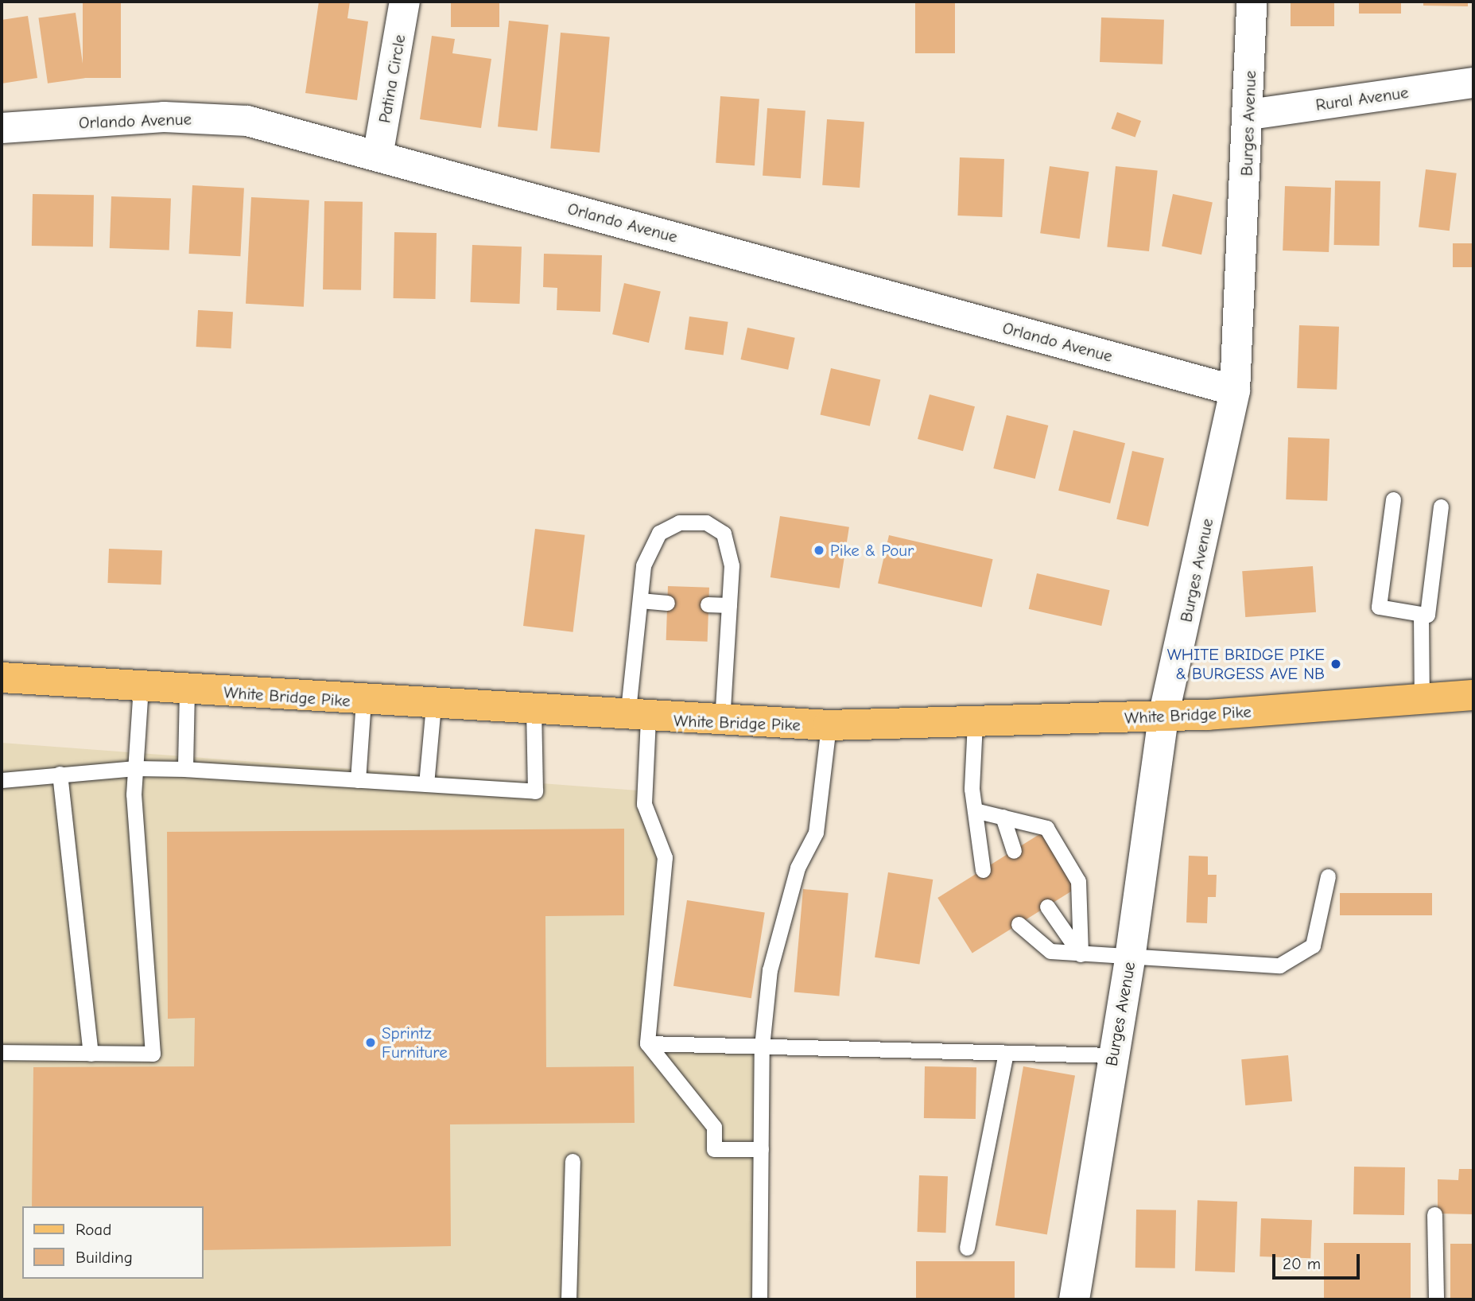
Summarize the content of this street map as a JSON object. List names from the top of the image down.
{
  "streets": {
    "main road": ["White Bridge Pike"],
    "street": [
      "Patina Circle",
      "Rural Avenue",
      "Orlando Avenue",
      "Burges Avenue"
    ]
  },
  "crossings": [
    ["Patina Circle", "Orlando Avenue"],
    ["Rural Avenue", "Burges Avenue"],
    ["Orlando Avenue", "Burges Avenue"],
    ["Burges Avenue", "White Bridge Pike"]
  ],
  "places": ["Pike & Pour", "WHITE BRIDGE PIKE & BURGESS AVE NB", "Sprintz Furniture"],
  "legend": ["Road", "Building"],
  "scale_bar": "20 m"
}
